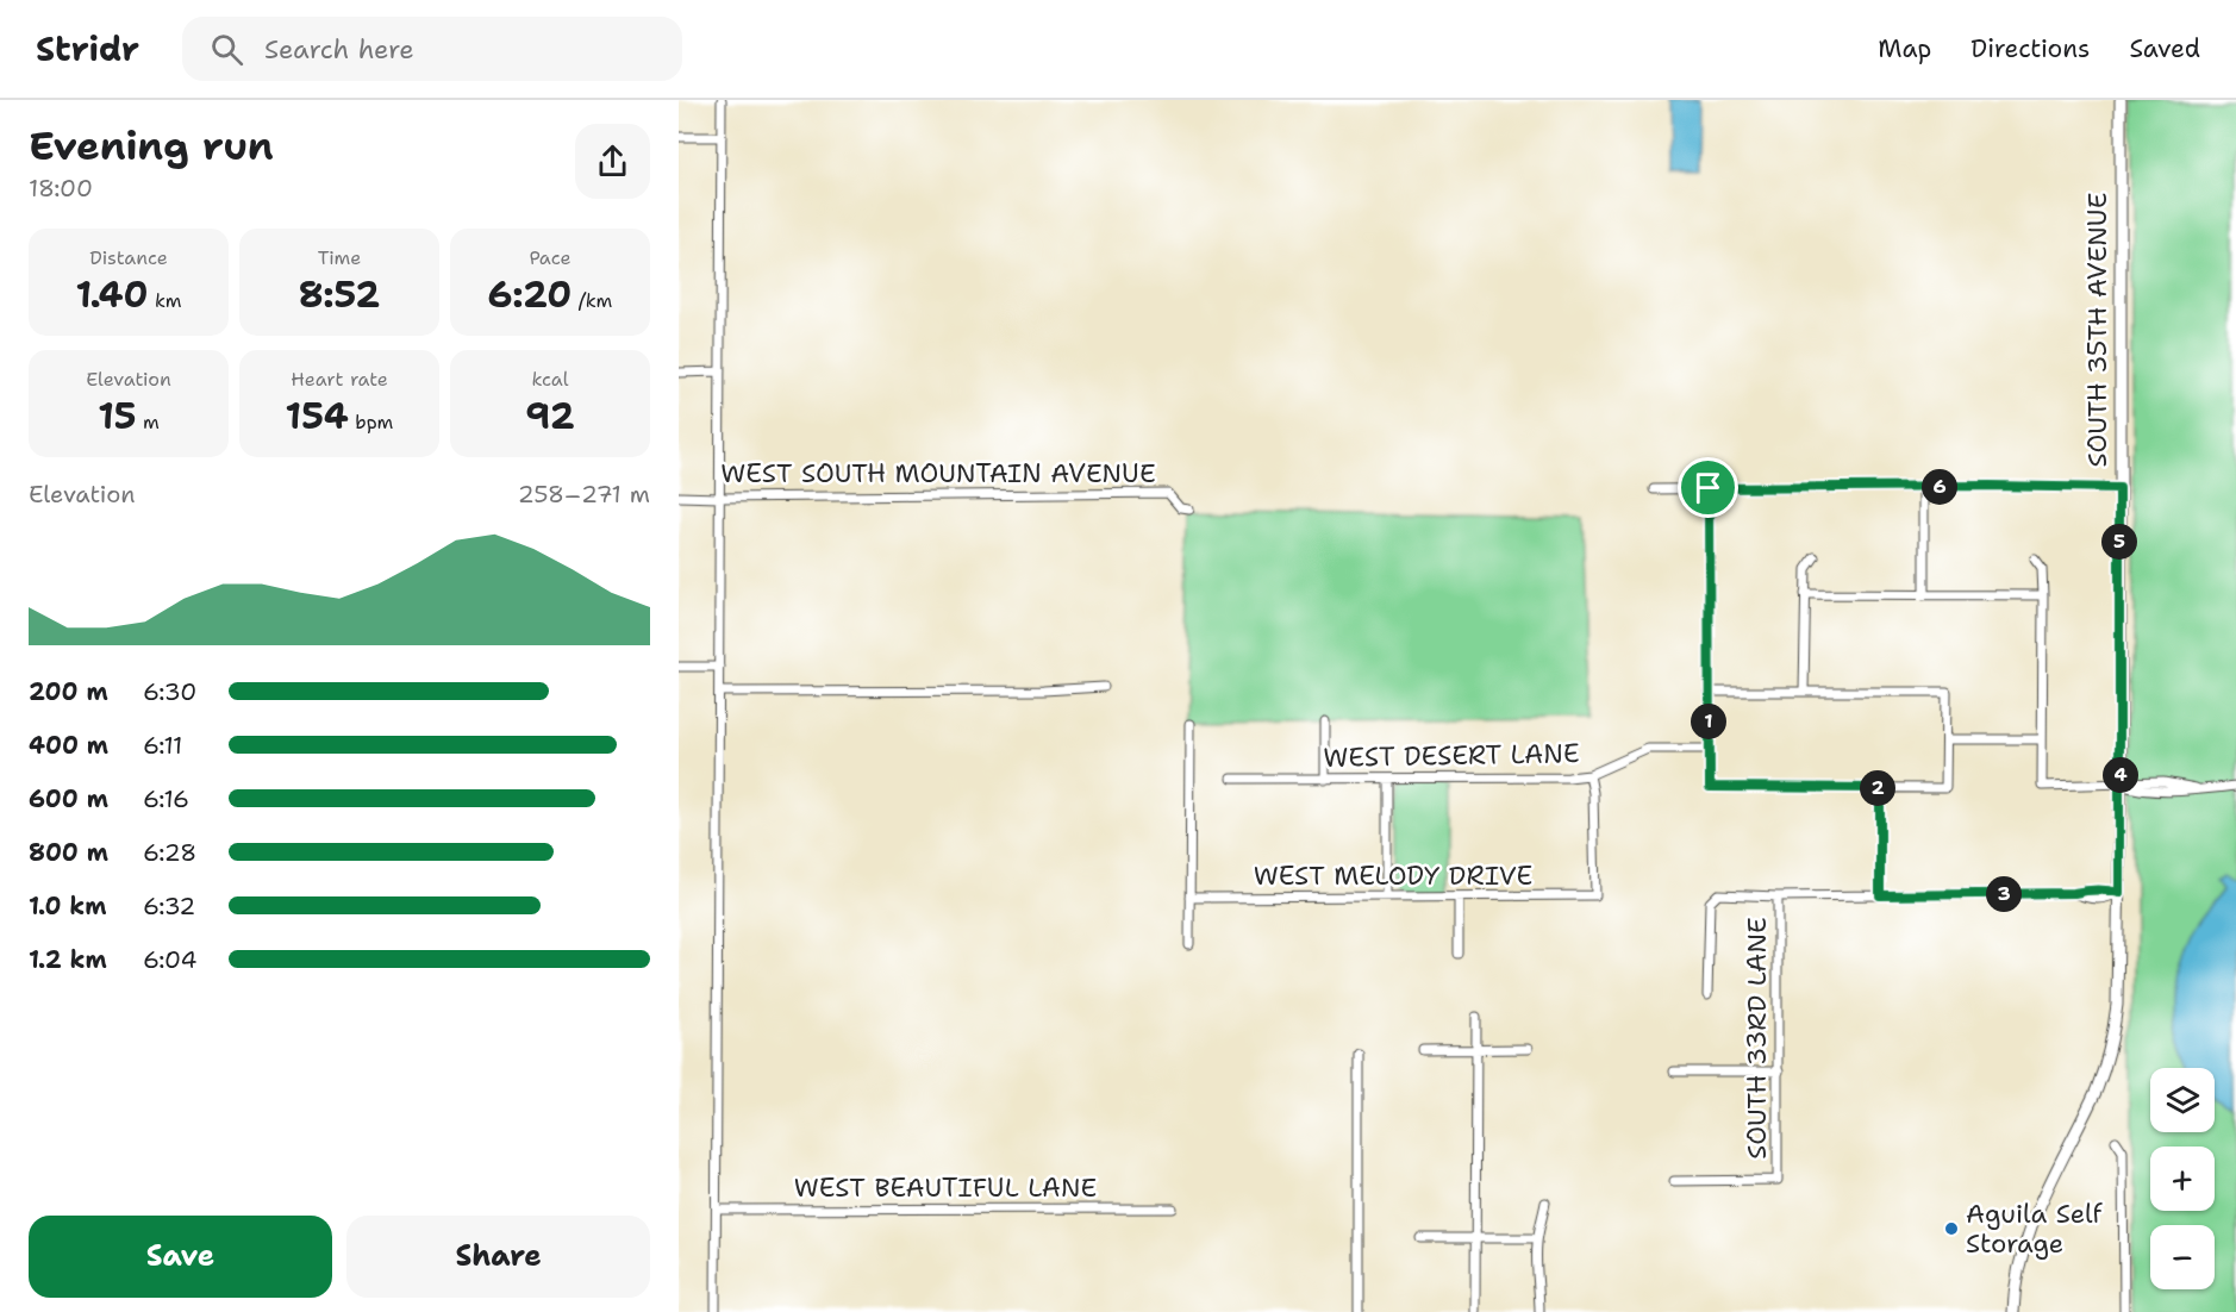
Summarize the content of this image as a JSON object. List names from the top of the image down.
{
  "streets": {
    "main road": ["SOUTH 35TH AVENUE"],
    "street": [
      "WEST SOUTH MOUNTAIN AVENUE",
      "WEST DESERT LANE",
      "WEST MELODY DRIVE",
      "SOUTH 33RD LANE",
      "WEST BEAUTIFUL LANE"
    ]
  },
  "crossings": [
    ["WEST DESERT LANE", "WEST MELODY DRIVE"]
  ],
  "places": ["Aguila Self Storage"],
  "page": {
    "header": "Stridr",
    "search": "Search here",
    "nav": ["Map", "Directions", "Saved"],
    "heading": ["Evening run", "18:00"],
    "stats": [
      ["Distance", "1.40 km"],
      ["Time", "8:52"],
      ["Pace", "6:20 /km"],
      ["Elevation", "15 m"],
      ["Heart rate", "154 bpm"],
      ["kcal", "92"]
    ],
    "chart": ["Elevation", "258–271 m"],
    "pins": [
      "6",
      "5",
      "1",
      "4",
      "2",
      "3"
    ],
    "list": [
      {
        "name": "200 m",
        "note": "6:30"
      },
      {
        "name": "400 m",
        "note": "6:11"
      },
      {
        "name": "600 m",
        "note": "6:16"
      },
      {
        "name": "800 m",
        "note": "6:28"
      },
      {
        "name": "1.0 km",
        "note": "6:32"
      },
      {
        "name": "1.2 km",
        "note": "6:04"
      }
    ],
    "map_buttons": ["+", "−"],
    "buttons": ["Save", "Share"]
  }
}
